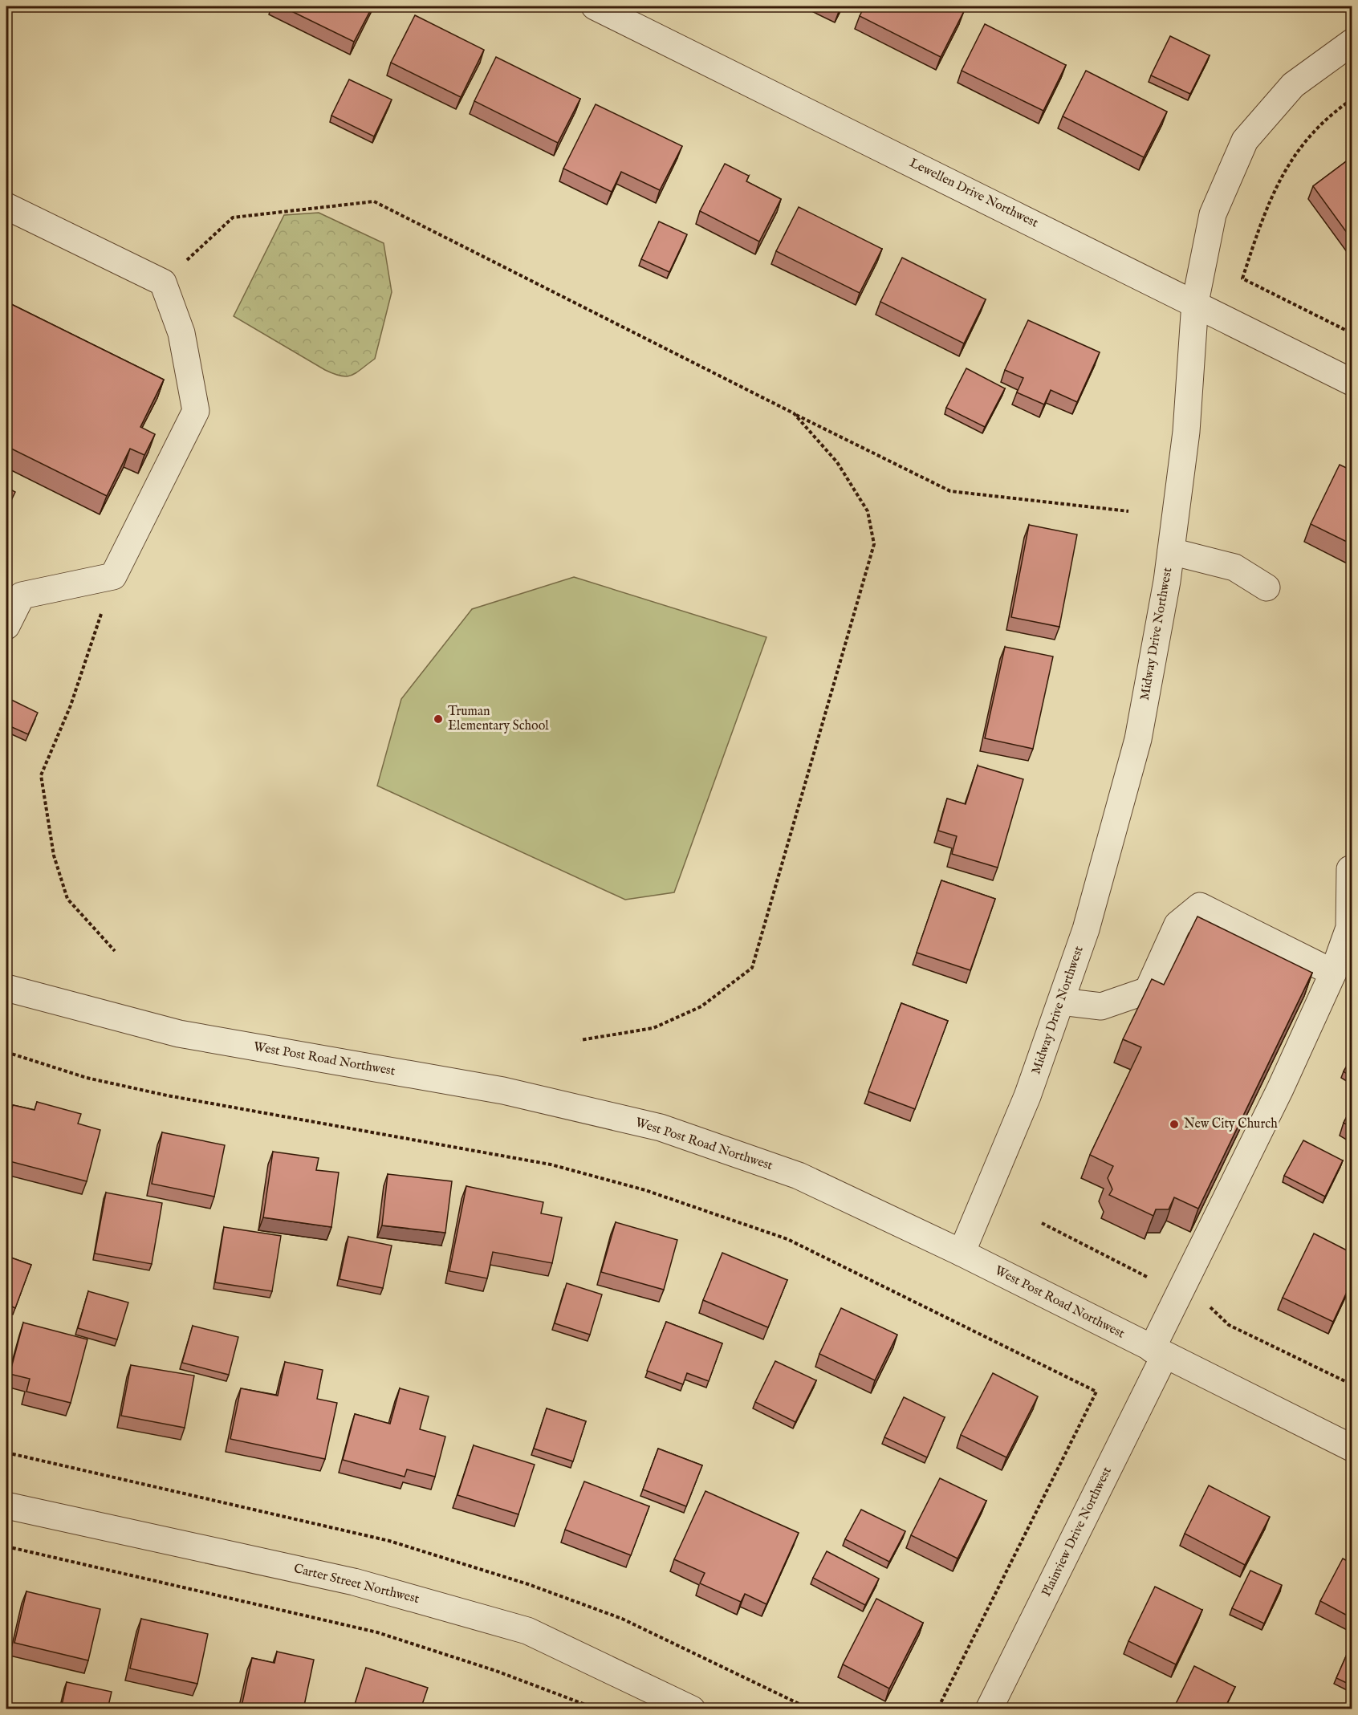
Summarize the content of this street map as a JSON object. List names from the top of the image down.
{
  "streets": {
    "street": [
      "Lewellen Drive Northwest",
      "Midway Drive Northwest",
      "West Post Road Northwest",
      "Plainview Drive Northwest",
      "Carter Street Northwest"
    ]
  },
  "crossings": [
    ["Lewellen Drive Northwest", "Midway Drive Northwest"],
    ["Midway Drive Northwest", "West Post Road Northwest"],
    ["West Post Road Northwest", "Plainview Drive Northwest"]
  ],
  "places": ["Truman Elementary School", "New City Church"]
}
